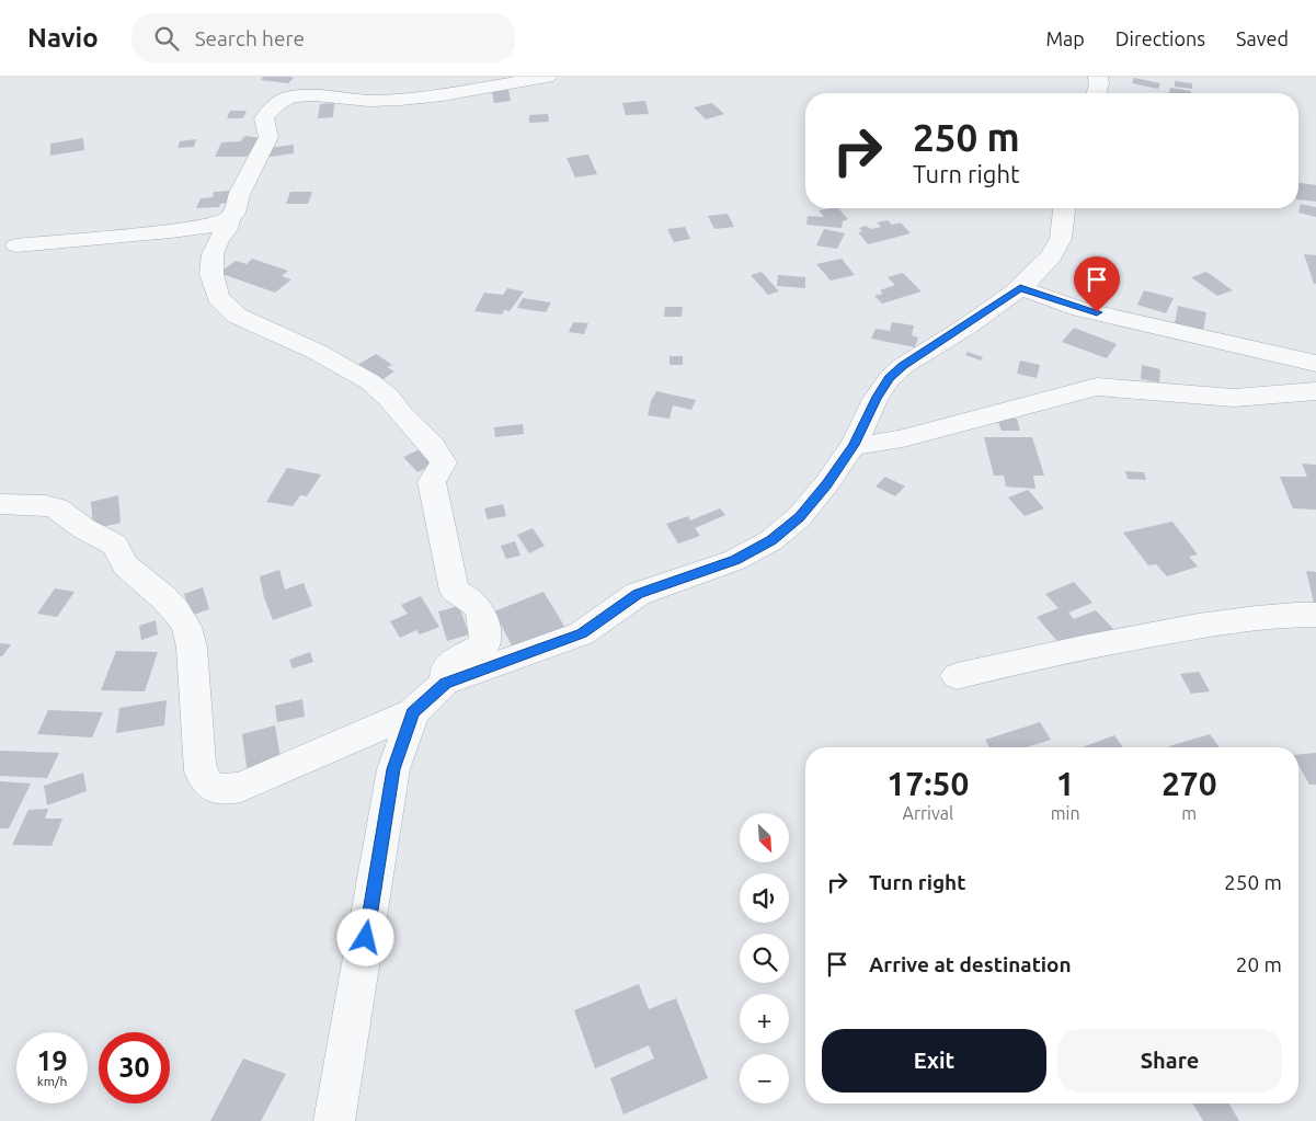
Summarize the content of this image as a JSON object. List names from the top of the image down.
{
  "north": "bottom right",
  "page": {
    "header": "Navio",
    "search": "Search here",
    "nav": ["Map", "Directions", "Saved"],
    "turn": ["250 m", "Turn right"],
    "eta": [
      "17:50",
      "Arrival",
      "1",
      "min",
      "270",
      "m"
    ],
    "map_buttons": ["+", "−"],
    "list": [
      {
        "name": "Turn right",
        "value": "250 m"
      },
      {
        "name": "Arrive at destination",
        "value": "20 m"
      }
    ],
    "buttons": ["Exit", "Share"],
    "speed": "19 km/h",
    "limit": "30"
  }
}
